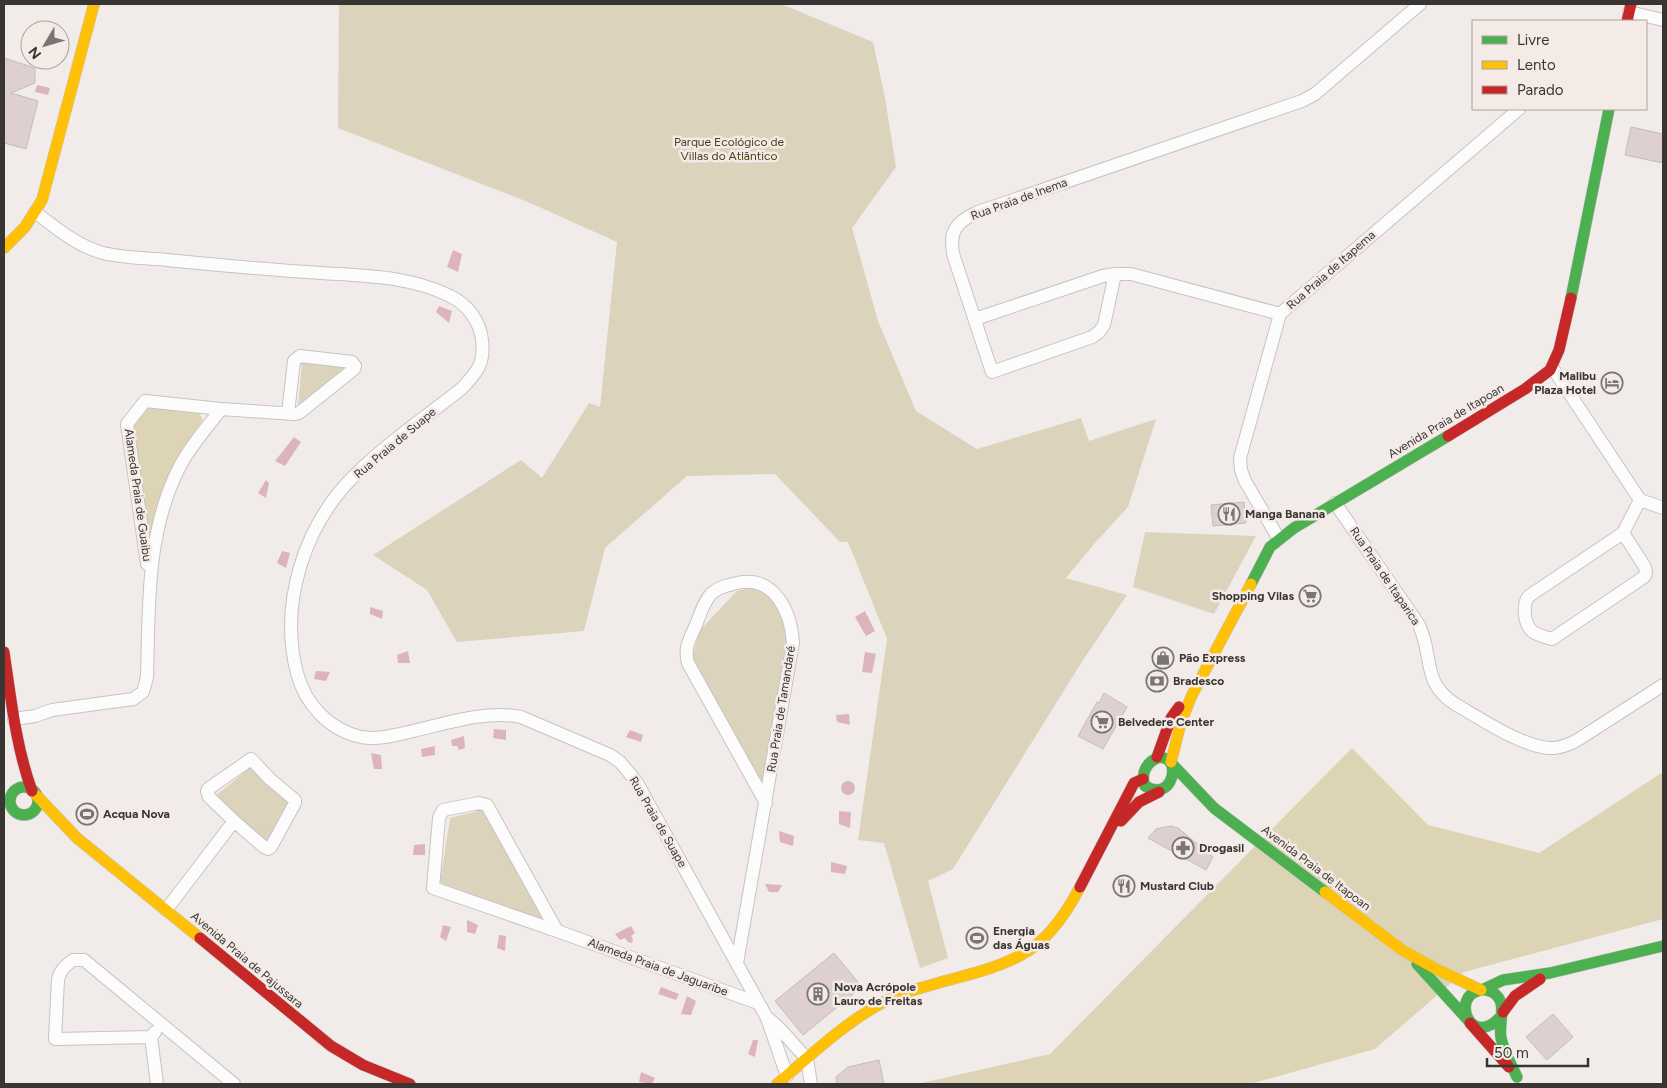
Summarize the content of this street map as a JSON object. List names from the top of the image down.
{
  "streets": {
    "street": [
      "Rua Praia de Inema",
      "Rua Praia de Itapema",
      "Avenida Praia de Itapoan",
      "Rua Praia de Suape",
      "Alameda Praia de Guaibu",
      "Rua Praia de Itaparica",
      "Rua Praia de Tamandaré",
      "Avenida Praia de Pajussara",
      "Alameda Praia de Jaguaribe"
    ]
  },
  "crossings": [
    ["Rua Praia de Itapema", "Avenida Praia de Itapoan"],
    ["Avenida Praia de Itapoan", "Rua Praia de Itaparica"],
    ["Rua Praia de Suape", "Rua Praia de Tamandaré"],
    ["Rua Praia de Suape", "Alameda Praia de Jaguaribe"]
  ],
  "parks": ["Parque Ecológico de Villas do Atlântico"],
  "places": {
    "hotel": ["Malibu Plaza Hotel"],
    "restaurant": ["Manga Banana", "Mustard Club"],
    "supermarket": ["Shopping Vilas", "Belvedere Center"],
    "shop": ["Pão Express"],
    "bank": ["Bradesco"],
    "sports": ["Acqua Nova", "Energia das Águas"],
    "pharmacy": ["Drogasil"],
    "building": ["Nova Acrópole Lauro de Freitas"]
  },
  "legend": ["Livre", "Lento", "Parado"],
  "scale_bar": "50 m",
  "north": "bottom left"
}
